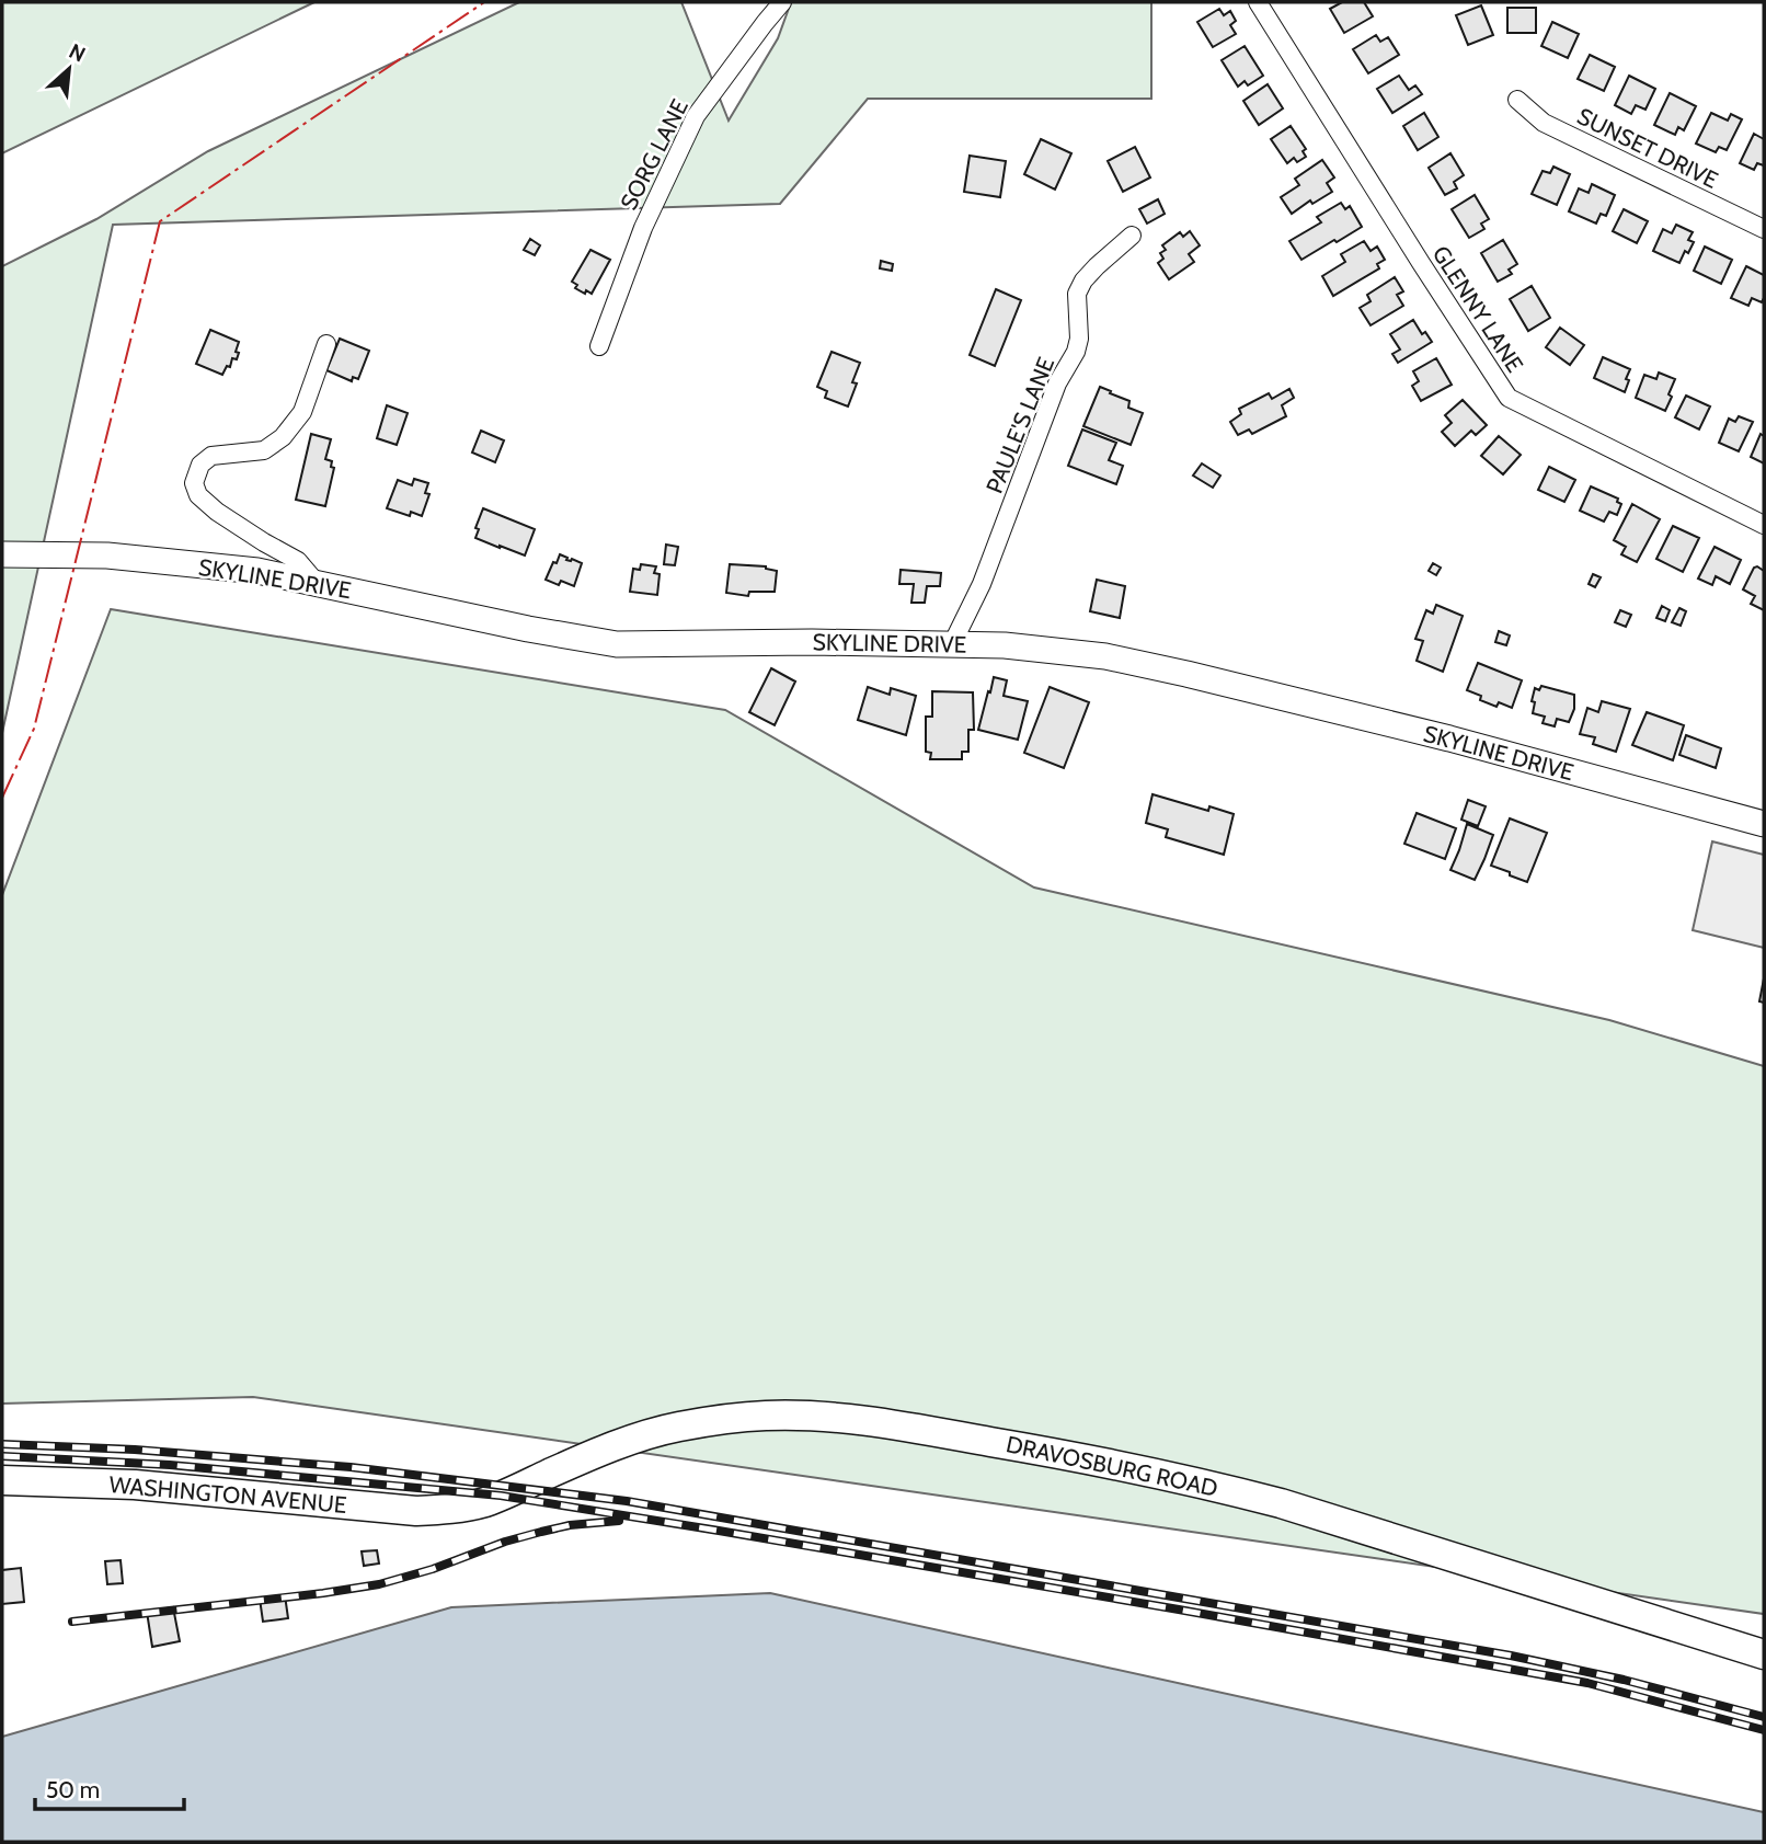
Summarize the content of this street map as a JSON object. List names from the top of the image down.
{
  "streets": {
    "main road": ["DRAVOSBURG ROAD", "WASHINGTON AVENUE"],
    "street": [
      "SUNSET DRIVE",
      "SORG LANE",
      "GLENNY LANE",
      "PAULE'S LANE",
      "SKYLINE DRIVE"
    ]
  },
  "crossings": [
    ["PAULE'S LANE", "SKYLINE DRIVE"],
    ["DRAVOSBURG ROAD", "WASHINGTON AVENUE"]
  ],
  "scale_bar": "50 m",
  "north": "top right"
}
